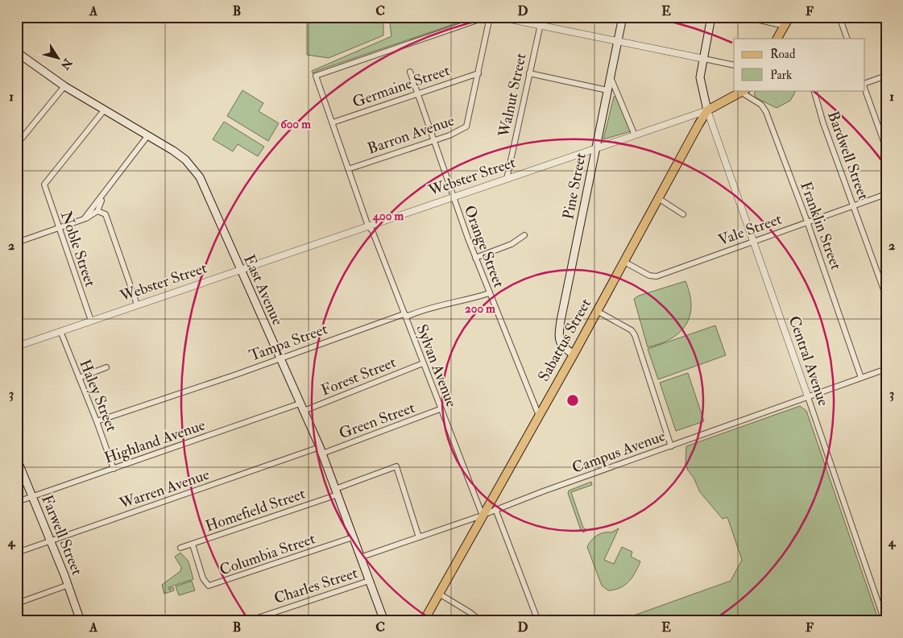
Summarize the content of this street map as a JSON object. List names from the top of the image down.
{
  "streets": {
    "main road": [
      "Pine Street",
      "East Avenue",
      "Sabattus Street",
      "Farwell Street"
    ],
    "street": [
      "Germaine Street",
      "Walnut Street",
      "Barron Avenue",
      "Bardwell Street",
      "Webster Street",
      "Franklin Street",
      "Vale Street",
      "Orange Street",
      "Noble Street",
      "Tampa Street",
      "Central Avenue",
      "Sylvan Avenue",
      "Forest Street",
      "Haley Street",
      "Green Street",
      "Highland Avenue",
      "Campus Avenue",
      "Warren Avenue",
      "Homefield Street",
      "Columbia Street",
      "Charles Street"
    ]
  },
  "crossings": [
    ["Germaine Street", "Barron Avenue"],
    ["Germaine Street", "Orange Street"],
    ["Germaine Street", "Sylvan Avenue"],
    ["Walnut Street", "Webster Street"],
    ["Barron Avenue", "Orange Street"],
    ["Barron Avenue", "Sylvan Avenue"],
    ["Bardwell Street", "Vale Street"],
    ["Webster Street", "Pine Street"],
    ["Webster Street", "Orange Street"],
    ["Webster Street", "Noble Street"],
    ["Webster Street", "East Avenue"],
    ["Webster Street", "Sabattus Street"],
    ["Webster Street", "Central Avenue"],
    ["Webster Street", "Sylvan Avenue"],
    ["Webster Street", "Haley Street"],
    ["Pine Street", "Sabattus Street"],
    ["Franklin Street", "Vale Street"],
    ["Franklin Street", "Campus Avenue"],
    ["Vale Street", "Sabattus Street"],
    ["Vale Street", "Central Avenue"],
    ["Orange Street", "Sabattus Street"],
    ["Orange Street", "Tampa Street"],
    ["Noble Street", "East Avenue"],
    ["East Avenue", "Tampa Street"],
    ["East Avenue", "Forest Street"],
    ["East Avenue", "Green Street"],
    ["East Avenue", "Highland Avenue"],
    ["East Avenue", "Campus Avenue"],
    ["East Avenue", "Warren Avenue"],
    ["East Avenue", "Homefield Street"],
    ["East Avenue", "Columbia Street"],
    ["East Avenue", "Charles Street"],
    ["Sabattus Street", "Central Avenue"],
    ["Sabattus Street", "Sylvan Avenue"],
    ["Sabattus Street", "Campus Avenue"],
    ["Tampa Street", "Sylvan Avenue"],
    ["Tampa Street", "Haley Street"],
    ["Central Avenue", "Campus Avenue"],
    ["Sylvan Avenue", "Forest Street"],
    ["Sylvan Avenue", "Green Street"],
    ["Sylvan Avenue", "Campus Avenue"],
    ["Haley Street", "Highland Avenue"],
    ["Green Street", "Warren Avenue"],
    ["Highland Avenue", "Farwell Street"],
    ["Campus Avenue", "Homefield Street"],
    ["Warren Avenue", "Farwell Street"],
    ["Homefield Street", "Columbia Street"]
  ],
  "legend": ["Road", "Park"],
  "north": "bottom right",
  "grid": {
    "columns": [
      "A",
      "B",
      "C",
      "D",
      "E",
      "F"
    ],
    "rows": [
      "1",
      "2",
      "3",
      "4"
    ]
  },
  "rings": ["600 m", "400 m", "200 m"]
}
